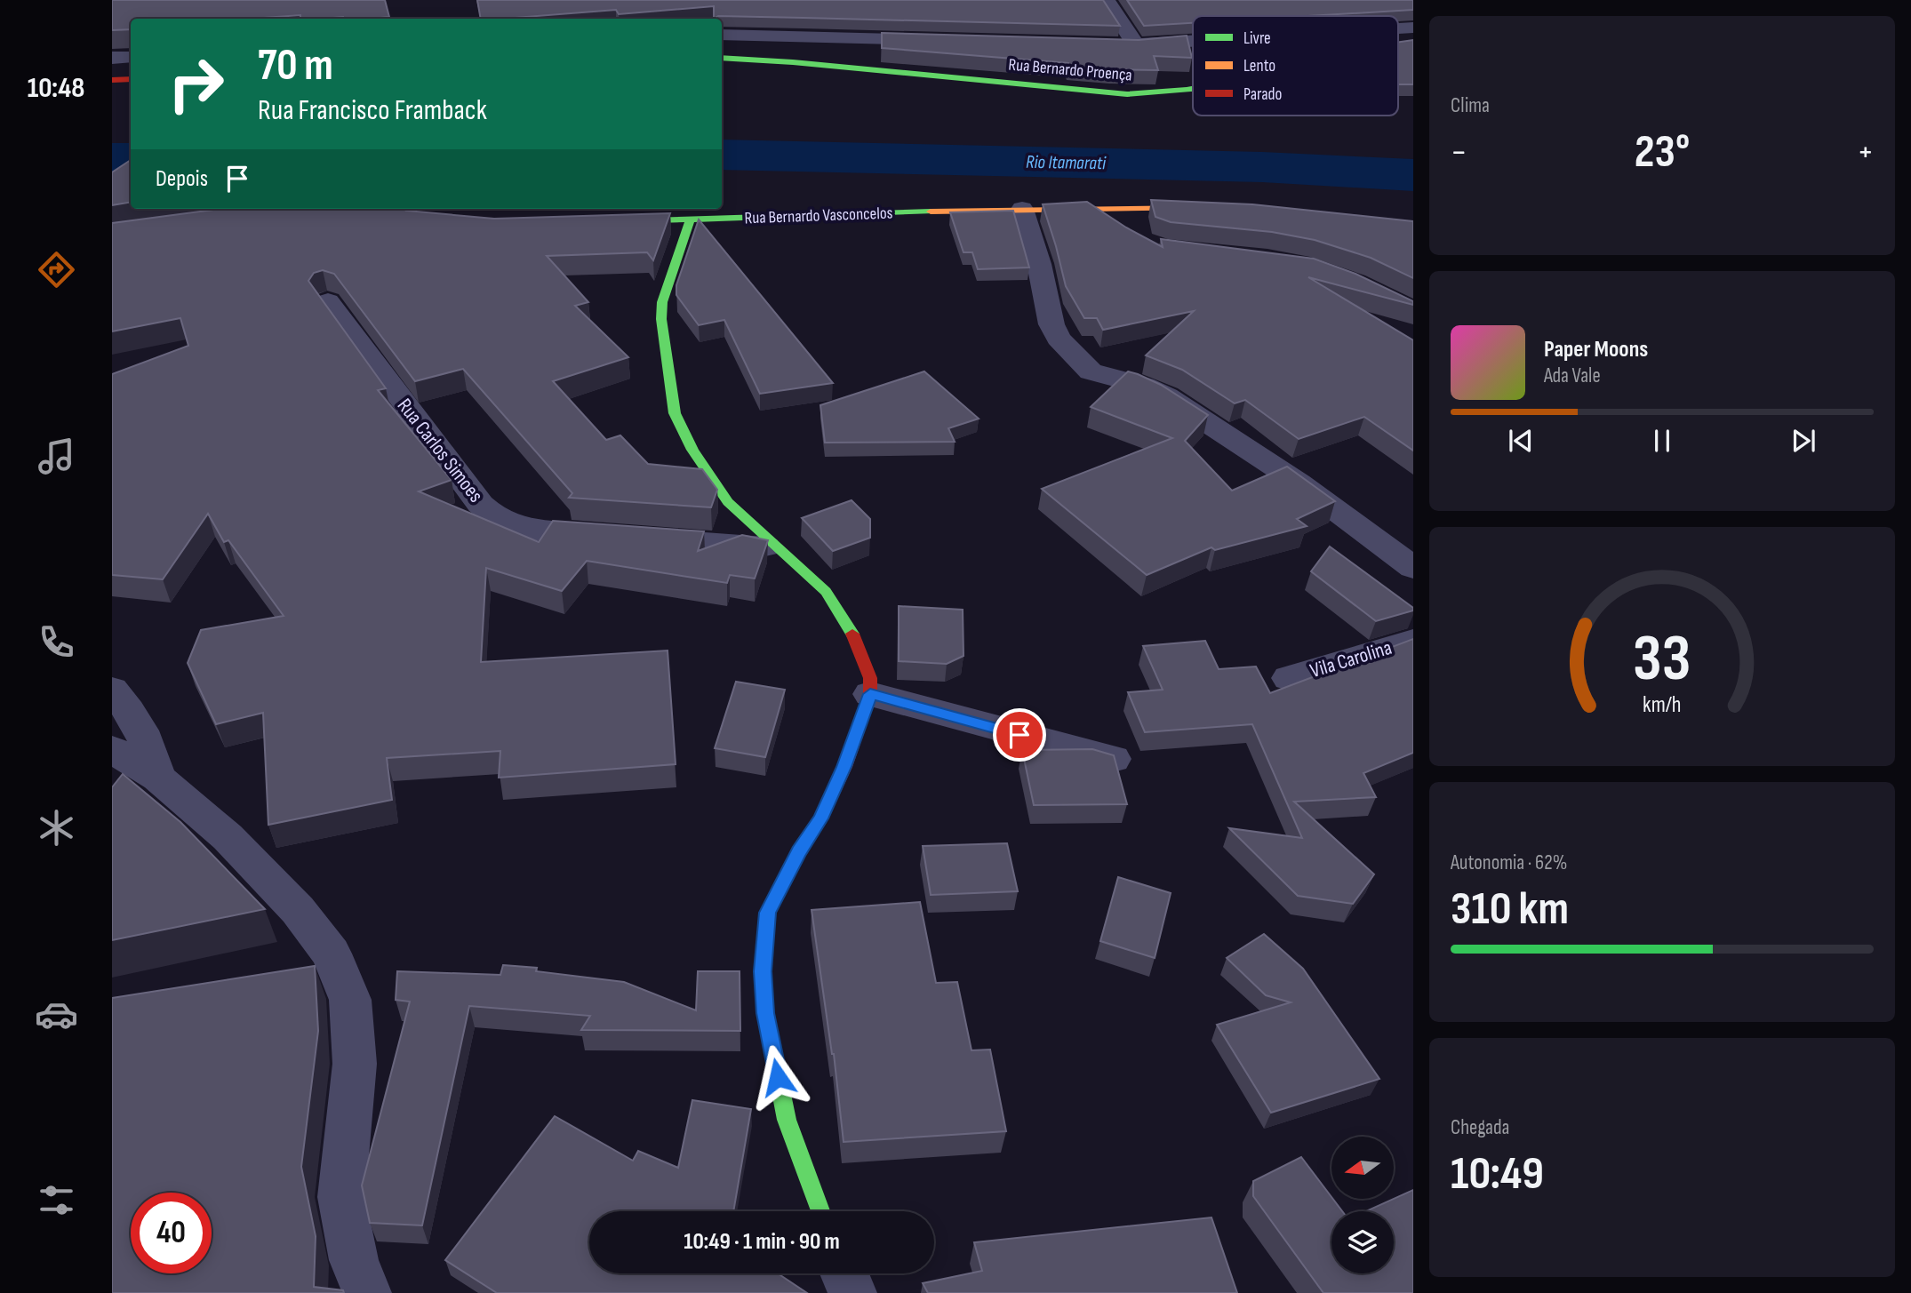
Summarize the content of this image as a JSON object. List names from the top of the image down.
{
  "streets": {
    "street": [
      "Rua Bernardo Proença",
      "Rua Bernardo Vasconcelos",
      "Rua Carlos Simoes",
      "Vila Carolina"
    ]
  },
  "water": ["Rio Itamarati"],
  "legend": ["Livre", "Lento", "Parado"],
  "north": "left",
  "page": {
    "tabs": "10:48",
    "tile": [
      "Clima",
      ["Autonomia · 62%", "310 km"],
      ["Chegada", "10:49"]
    ],
    "turn": ["70 m", "Rua Francisco Framback"],
    "heat": ["−", "23°", "+"],
    "then": "Depois",
    "song": ["Paper Moons", "Ada Vale"],
    "limit": "40",
    "trip": "10:49 · 1 min · 90 m",
    "gauge": ["33", "km/h"]
  }
}
